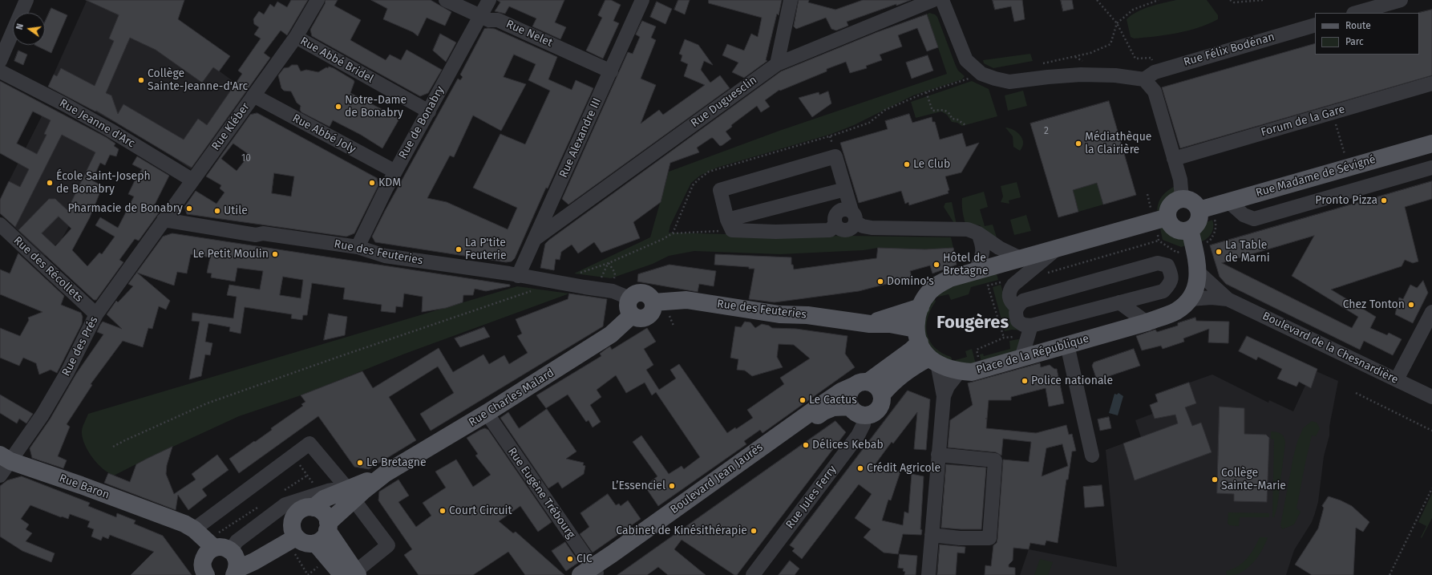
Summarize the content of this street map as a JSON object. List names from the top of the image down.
{
  "streets": {
    "main road": [
      "Rue Madame de Sévigné",
      "Rue des Feuteries",
      "Place de la République",
      "Rue Charles Malard",
      "Boulevard Jean Jaurès",
      "Rue Baron"
    ],
    "street": [
      "Rue Nelet",
      "Rue Félix Bodénan",
      "Rue Abbé Bridel",
      "Rue Duguesclin",
      "Forum de la Gare",
      "Rue de Bonabry",
      "Rue Jeanne d'Arc",
      "Rue Kléber",
      "Rue Abbé Joly",
      "Rue Alexandre III",
      "Rue des Récollets",
      "Rue des Prés",
      "Boulevard de la Chesnardière",
      "Rue Eugène Trébourg",
      "Rue Jules Ferry"
    ]
  },
  "crossings": [
    ["Rue Nelet", "Rue de Bonabry"],
    ["Rue Nelet", "Rue Alexandre III"],
    ["Rue Abbé Bridel", "Rue de Bonabry"],
    ["Rue Abbé Bridel", "Rue Kléber"],
    ["Rue Duguesclin", "Rue Alexandre III"],
    ["Rue de Bonabry", "Rue Abbé Joly"],
    ["Rue de Bonabry", "Rue des Feuteries"],
    ["Rue Jeanne d'Arc", "Rue Kléber"],
    ["Rue Kléber", "Rue Abbé Joly"],
    ["Rue Kléber", "Rue des Feuteries"],
    ["Rue Kléber", "Rue des Prés"],
    ["Rue Alexandre III", "Rue des Feuteries"],
    ["Rue Madame de Sévigné", "Place de la République"],
    ["Rue des Feuteries", "Rue des Prés"],
    ["Rue des Feuteries", "Rue Charles Malard"],
    ["Rue des Feuteries", "Boulevard Jean Jaurès"],
    ["Rue des Récollets", "Rue des Prés"],
    ["Rue des Prés", "Rue Baron"],
    ["Boulevard de la Chesnardière", "Place de la République"],
    ["Rue Charles Malard", "Rue Eugène Trébourg"],
    ["Boulevard Jean Jaurès", "Rue Eugène Trébourg"],
    ["Boulevard Jean Jaurès", "Rue Jules Ferry"]
  ],
  "districts": ["Fougères"],
  "places": [
    "Collège Sainte-Jeanne-d'Arc",
    "Notre-Dame de Bonabry",
    "Médiathèque la Clairière",
    "Le Club",
    "École Saint-Joseph de Bonabry",
    "KDM",
    "Pronto Pizza",
    "Pharmacie de Bonabry",
    "Utile",
    "La P'tite Feuterie",
    "La Table de Marni",
    "Le Petit Moulin",
    "Hôtel de Bretagne",
    "Domino's",
    "Chez Tonton",
    "Police nationale",
    "Le Cactus",
    "Délices Kebab",
    "Le Bretagne",
    "Crédit Agricole",
    "Collège Sainte-Marie",
    "L’Essenciel",
    "Court Circuit",
    "Cabinet de Kinésithérapie",
    "CIC"
  ],
  "house_numbers": ["2", "10"],
  "legend": ["Route", "Parc"],
  "north": "left"
}
